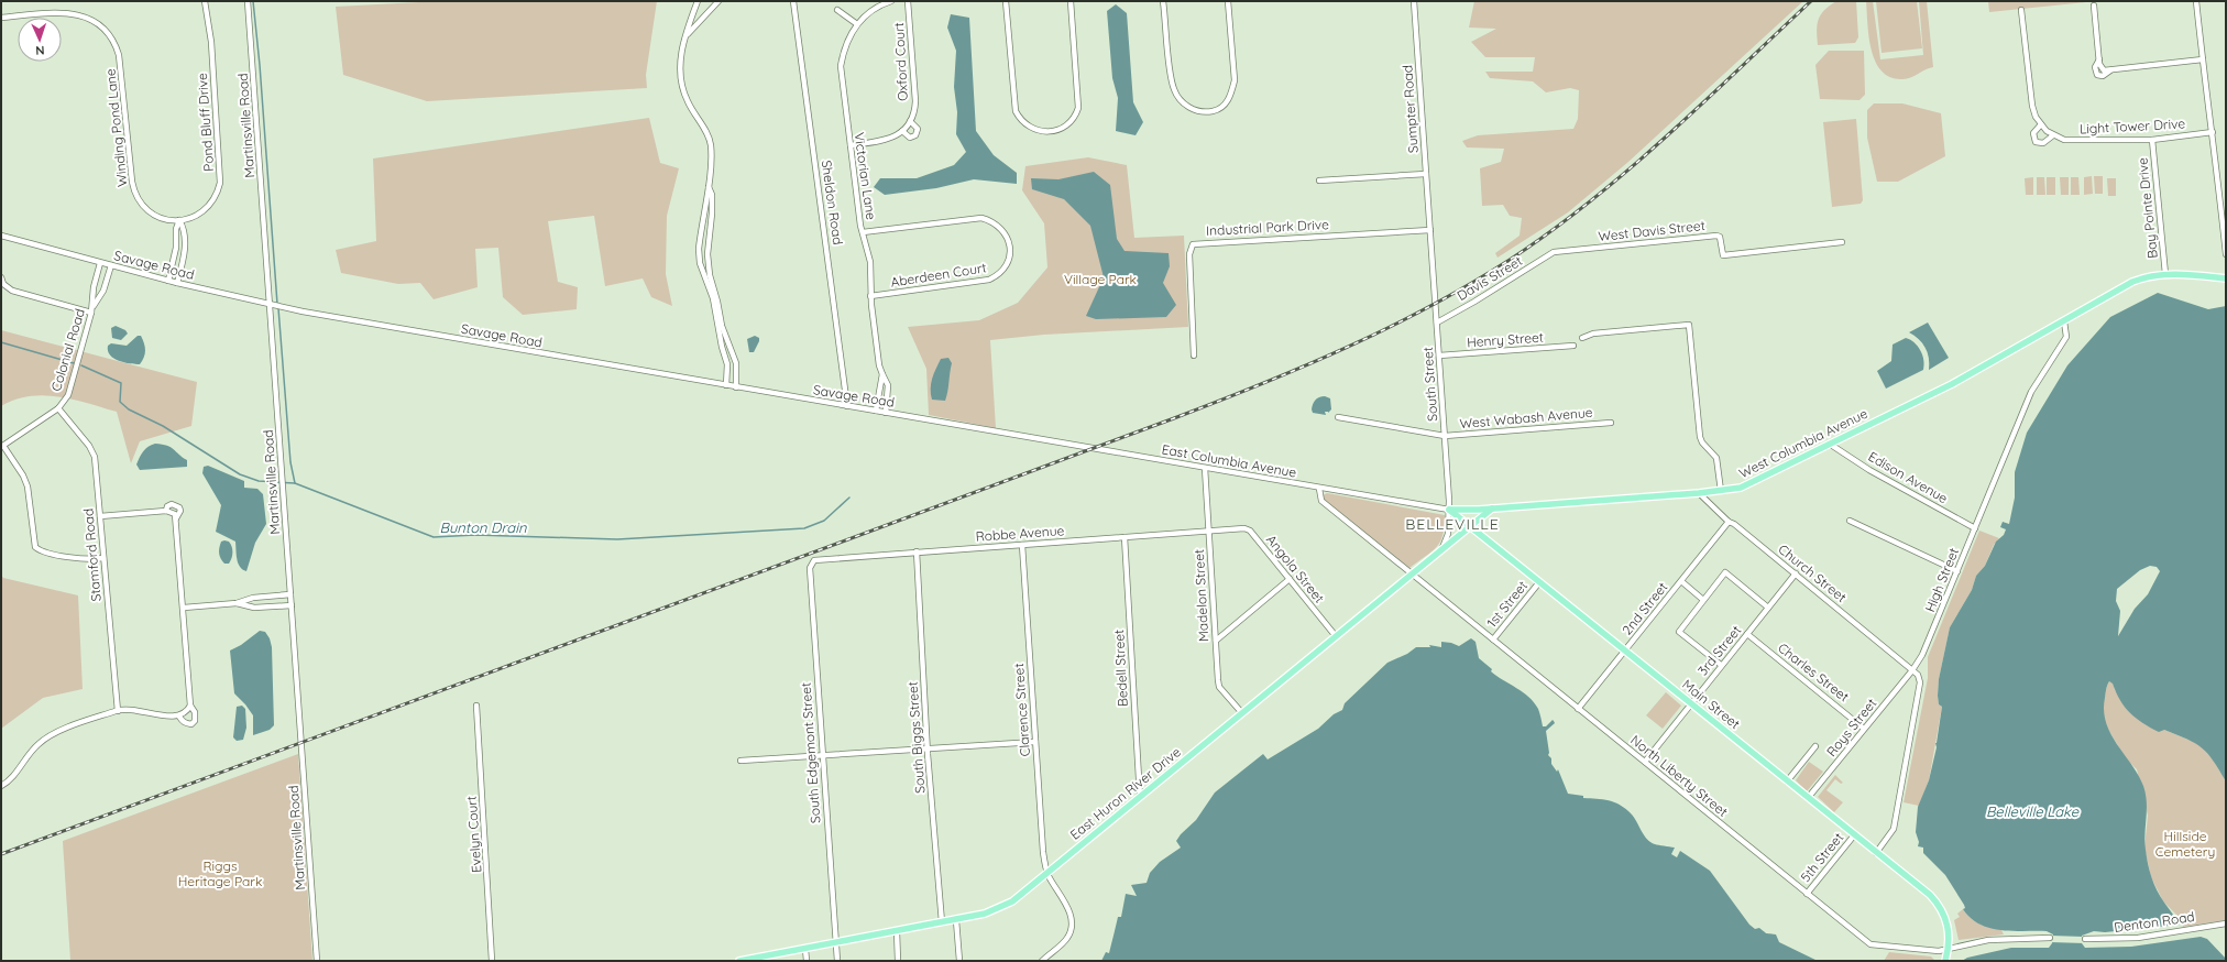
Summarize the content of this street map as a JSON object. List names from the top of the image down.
{
  "streets": {
    "main road": ["West Columbia Avenue", "Main Street", "East Huron River Drive"],
    "street": [
      "Oxford Court",
      "Sumpter Road",
      "Pond Bluff Drive",
      "Martinsville Road",
      "Light Tower Drive",
      "Winding Pond Lane",
      "Victorian Lane",
      "Sheldon Road",
      "Bay Pointe Drive",
      "Industrial Park Drive",
      "West Davis Street",
      "Savage Road",
      "Aberdeen Court",
      "Davis Street",
      "Henry Street",
      "Colonial Road",
      "South Street",
      "West Wabash Avenue",
      "East Columbia Avenue",
      "Edison Avenue",
      "Robbe Avenue",
      "Stamford Road",
      "Angola Street",
      "Church Street",
      "High Street",
      "Madelon Street",
      "1st Street",
      "2nd Street",
      "3rd Street",
      "Bedell Street",
      "Charles Street",
      "Clarence Street",
      "Roys Street",
      "South Biggs Street",
      "South Edgemont Street",
      "North Liberty Street",
      "Evelyn Court",
      "5th Street",
      "Denton Road"
    ]
  },
  "crossings": [
    ["Oxford Court", "Victorian Lane"],
    ["Sumpter Road", "South Street"],
    ["Pond Bluff Drive", "Winding Pond Lane"],
    ["Martinsville Road", "Savage Road"],
    ["Light Tower Drive", "Bay Pointe Drive"],
    ["Victorian Lane", "Savage Road"],
    ["Victorian Lane", "Aberdeen Court"],
    ["Sheldon Road", "Savage Road"],
    ["Bay Pointe Drive", "West Columbia Avenue"],
    ["Industrial Park Drive", "South Street"],
    ["West Davis Street", "Davis Street"],
    ["Savage Road", "Colonial Road"],
    ["Savage Road", "East Columbia Avenue"],
    ["Davis Street", "South Street"],
    ["Henry Street", "South Street"],
    ["Colonial Road", "Stamford Road"],
    ["South Street", "West Wabash Avenue"],
    ["South Street", "West Columbia Avenue"],
    ["South Street", "East Columbia Avenue"],
    ["South Street", "Main Street"],
    ["South Street", "East Huron River Drive"],
    ["West Columbia Avenue", "East Columbia Avenue"],
    ["West Columbia Avenue", "Edison Avenue"],
    ["West Columbia Avenue", "Church Street"],
    ["West Columbia Avenue", "High Street"],
    ["West Columbia Avenue", "Main Street"],
    ["West Columbia Avenue", "East Huron River Drive"],
    ["East Columbia Avenue", "Madelon Street"],
    ["East Columbia Avenue", "Main Street"],
    ["East Columbia Avenue", "North Liberty Street"],
    ["Edison Avenue", "High Street"],
    ["Robbe Avenue", "Angola Street"],
    ["Robbe Avenue", "Madelon Street"],
    ["Robbe Avenue", "Bedell Street"],
    ["Robbe Avenue", "Clarence Street"],
    ["Robbe Avenue", "South Biggs Street"],
    ["Robbe Avenue", "South Edgemont Street"],
    ["Angola Street", "East Huron River Drive"],
    ["Church Street", "High Street"],
    ["Church Street", "2nd Street"],
    ["Church Street", "3rd Street"],
    ["Church Street", "Roys Street"],
    ["High Street", "Roys Street"],
    ["Madelon Street", "East Huron River Drive"],
    ["1st Street", "Main Street"],
    ["1st Street", "North Liberty Street"],
    ["2nd Street", "Main Street"],
    ["2nd Street", "North Liberty Street"],
    ["3rd Street", "Charles Street"],
    ["3rd Street", "Main Street"],
    ["3rd Street", "North Liberty Street"],
    ["Bedell Street", "East Huron River Drive"],
    ["Charles Street", "Roys Street"],
    ["Main Street", "Roys Street"],
    ["Main Street", "North Liberty Street"],
    ["Main Street", "East Huron River Drive"],
    ["Main Street", "5th Street"],
    ["Clarence Street", "East Huron River Drive"],
    ["South Biggs Street", "East Huron River Drive"],
    ["South Edgemont Street", "East Huron River Drive"],
    ["North Liberty Street", "East Huron River Drive"],
    ["North Liberty Street", "5th Street"]
  ],
  "districts": ["BELLEVILLE"],
  "water": ["Bunton Drain", "Belleville Lake"],
  "parks": ["Village Park", "Hillside Cemetery", "Riggs Heritage Park"],
  "north": "bottom"
}
